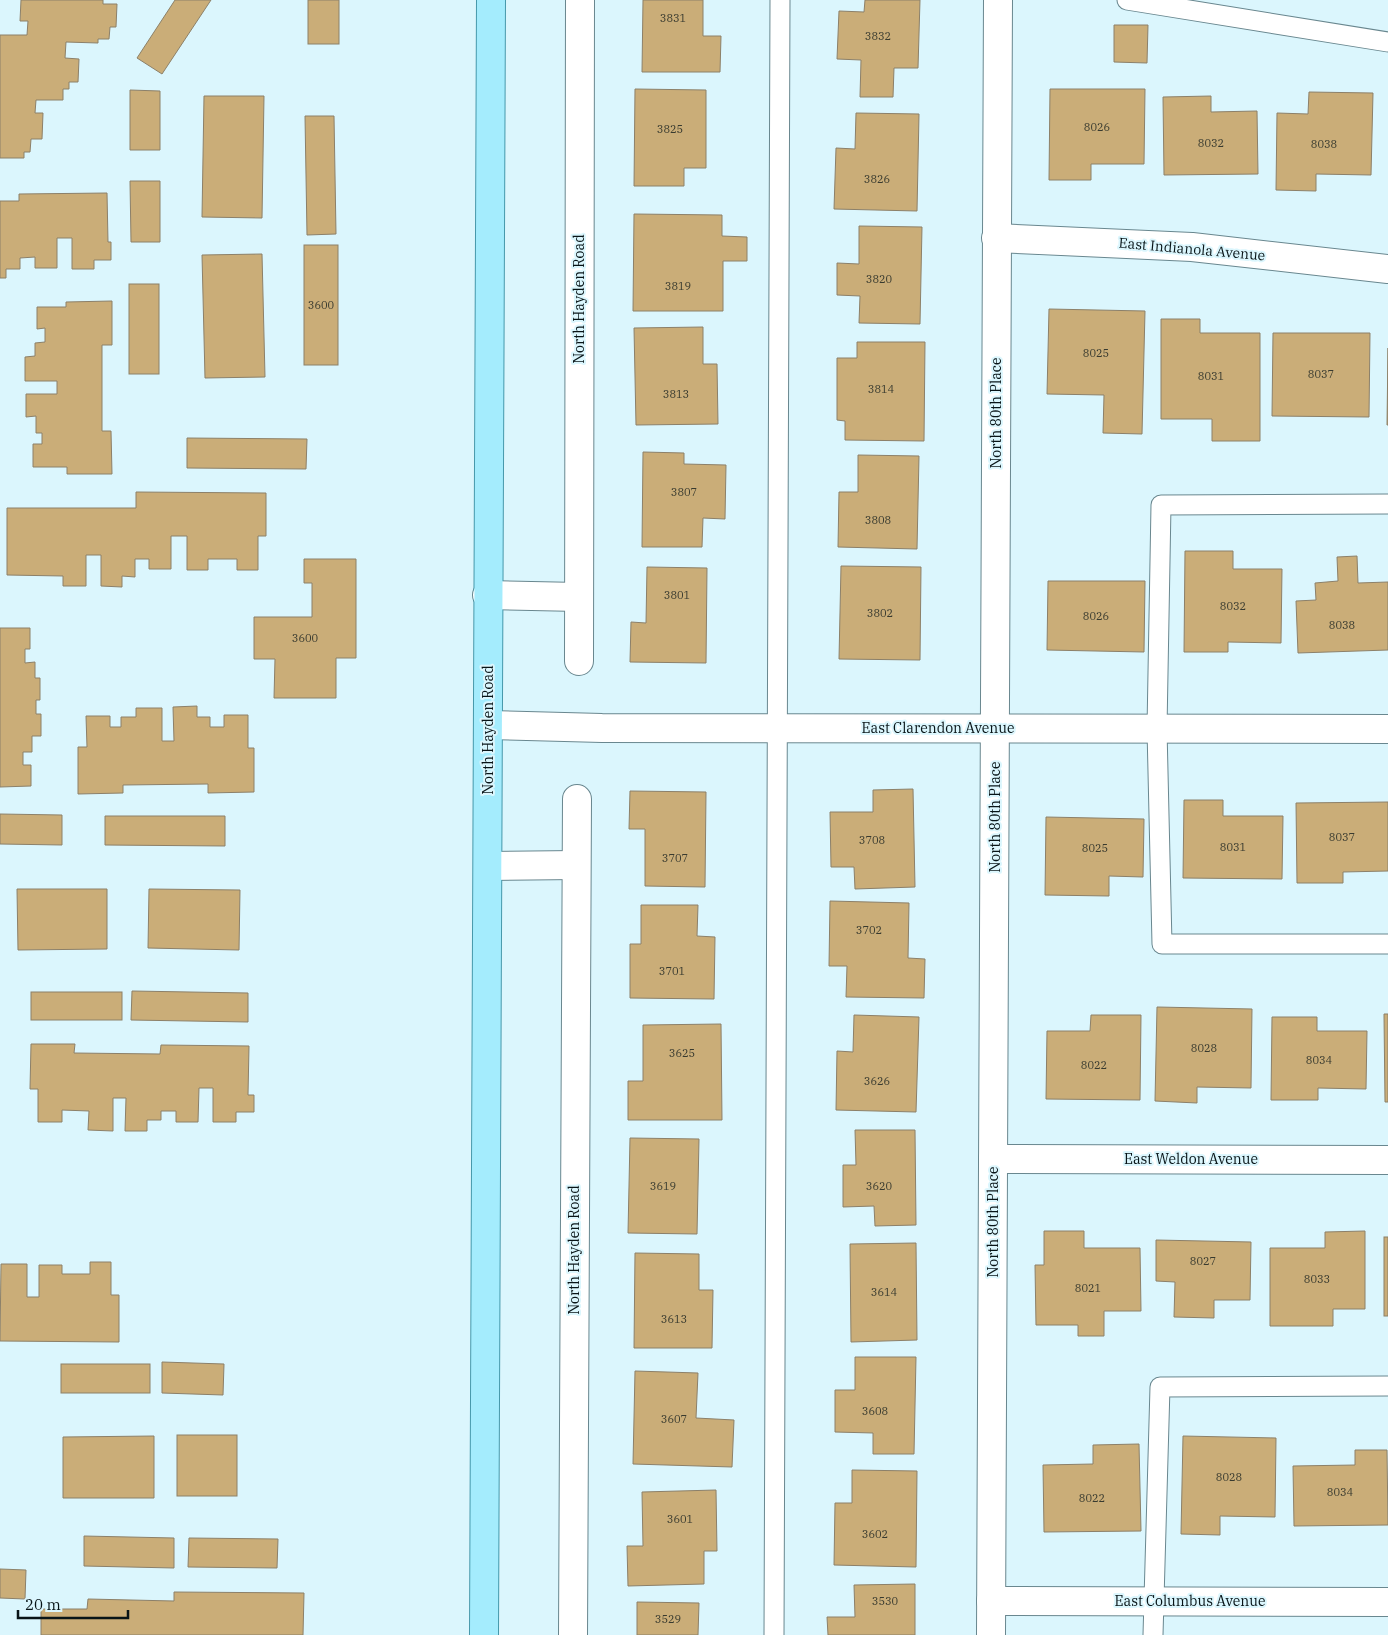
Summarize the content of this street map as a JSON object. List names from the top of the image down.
{
  "streets": {
    "main road": ["North Hayden Road"],
    "street": [
      "East Indianola Avenue",
      "North 80th Place",
      "East Clarendon Avenue",
      "East Weldon Avenue",
      "East Columbus Avenue"
    ]
  },
  "crossings": [
    ["East Indianola Avenue", "North 80th Place"],
    ["North Hayden Road", "East Clarendon Avenue"],
    ["North 80th Place", "East Clarendon Avenue"],
    ["North 80th Place", "East Weldon Avenue"],
    ["North 80th Place", "East Columbus Avenue"]
  ],
  "house_numbers": [
    "3831",
    "3832",
    "8026",
    "3825",
    "8032",
    "8038",
    "3826",
    "3820",
    "3819",
    "3600",
    "8025",
    "8037",
    "8031",
    "3814",
    "3813",
    "3807",
    "3808",
    "3801",
    "8032",
    "3802",
    "8026",
    "8038",
    "3600",
    "8037",
    "3708",
    "8031",
    "8025",
    "3707",
    "3702",
    "3701",
    "8028",
    "3625",
    "8034",
    "8022",
    "3626",
    "3619",
    "3620",
    "8027",
    "8033",
    "8021",
    "3614",
    "3613",
    "3608",
    "3607",
    "8028",
    "8034",
    "8022",
    "3601",
    "3602",
    "3530",
    "3529"
  ],
  "scale_bar": "20 m"
}
